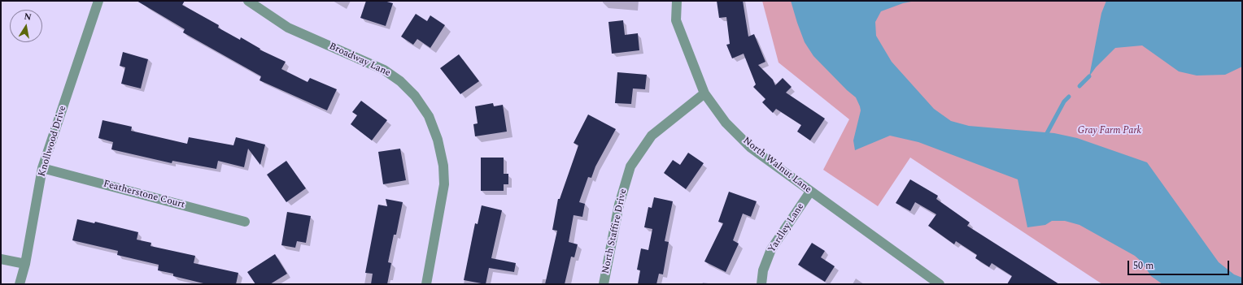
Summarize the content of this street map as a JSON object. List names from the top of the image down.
{
  "streets": {
    "street": [
      "Broadway Lane",
      "Knollwood Drive",
      "North Walnut Lane",
      "Featherstone Court",
      "Yardley Lane",
      "North Staffire Drive"
    ]
  },
  "crossings": [
    ["Knollwood Drive", "Featherstone Court"],
    ["North Walnut Lane", "Yardley Lane"],
    ["North Walnut Lane", "North Staffire Drive"]
  ],
  "parks": ["Gray Farm Park"],
  "scale_bar": "50 m",
  "north": "top"
}
